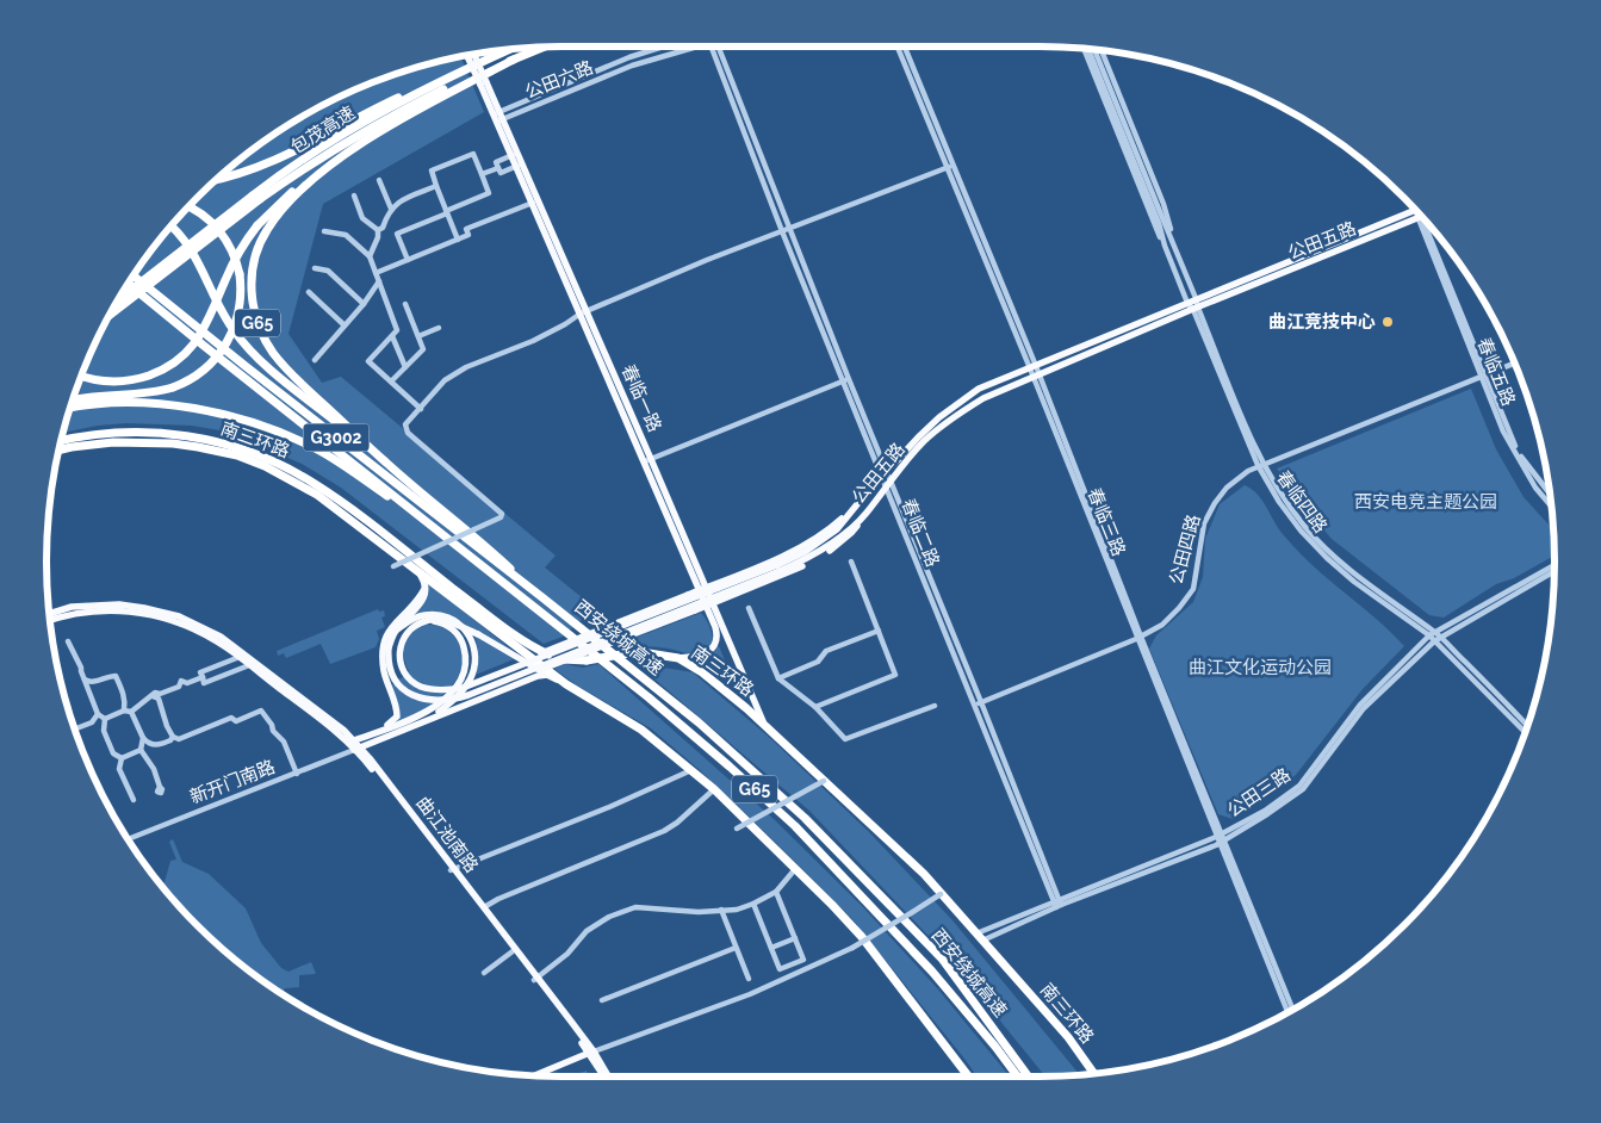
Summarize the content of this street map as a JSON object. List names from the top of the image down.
{
  "streets": {
    "highway": [
      "包茂高速",
      "G65",
      "G3002",
      "南三环路",
      "西安绕城高速"
    ],
    "main road": ["公田五路", "春临一路", "曲江池南路"],
    "street": [
      "公田六路",
      "春临五路",
      "春临四路",
      "春临三路",
      "春临二路",
      "公田四路",
      "新开门南路",
      "公田三路"
    ]
  },
  "crossings": [
    ["公田六路", "春临一路"],
    ["包茂高速", "G65"],
    ["公田五路", "春临五路"],
    ["公田五路", "春临四路"],
    ["公田五路", "春临三路"],
    ["公田五路", "春临二路"],
    ["G65", "西安绕城高速"],
    ["春临五路", "公田四路"],
    ["春临一路", "南三环路"],
    ["南三环路", "公田三路"],
    ["春临四路", "公田四路"],
    ["春临四路", "公田三路"],
    ["春临三路", "公田四路"],
    ["春临三路", "公田三路"],
    ["春临二路", "公田四路"],
    ["春临二路", "公田三路"],
    ["新开门南路", "曲江池南路"]
  ],
  "parks": ["西安电竞主题公园", "曲江文化运动公园"],
  "places": ["曲江竞技中心"]
}
